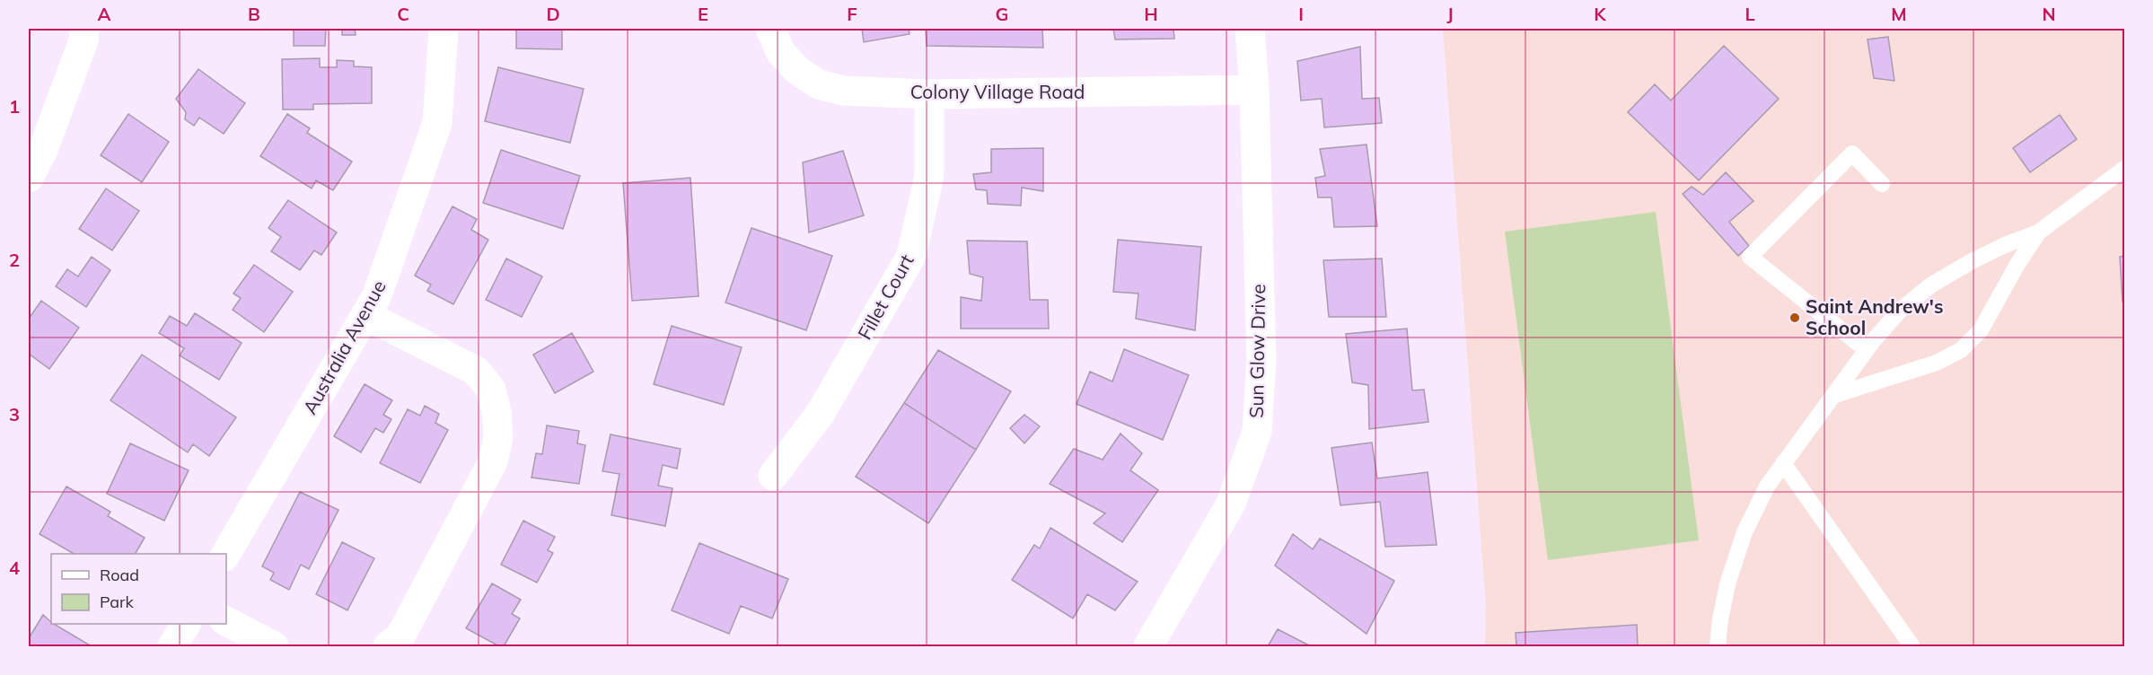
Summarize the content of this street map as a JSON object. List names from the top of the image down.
{
  "streets": {
    "street": [
      "Colony Village Road",
      "Fillet Court",
      "Australia Avenue",
      "Sun Glow Drive"
    ]
  },
  "crossings": [
    ["Colony Village Road", "Fillet Court"],
    ["Colony Village Road", "Sun Glow Drive"]
  ],
  "places": ["Saint Andrew's School"],
  "legend": ["Road", "Park"],
  "grid": {
    "columns": [
      "A",
      "B",
      "C",
      "D",
      "E",
      "F",
      "G",
      "H",
      "I",
      "J",
      "K",
      "L",
      "M",
      "N"
    ],
    "rows": [
      "1",
      "2",
      "3",
      "4"
    ]
  }
}
